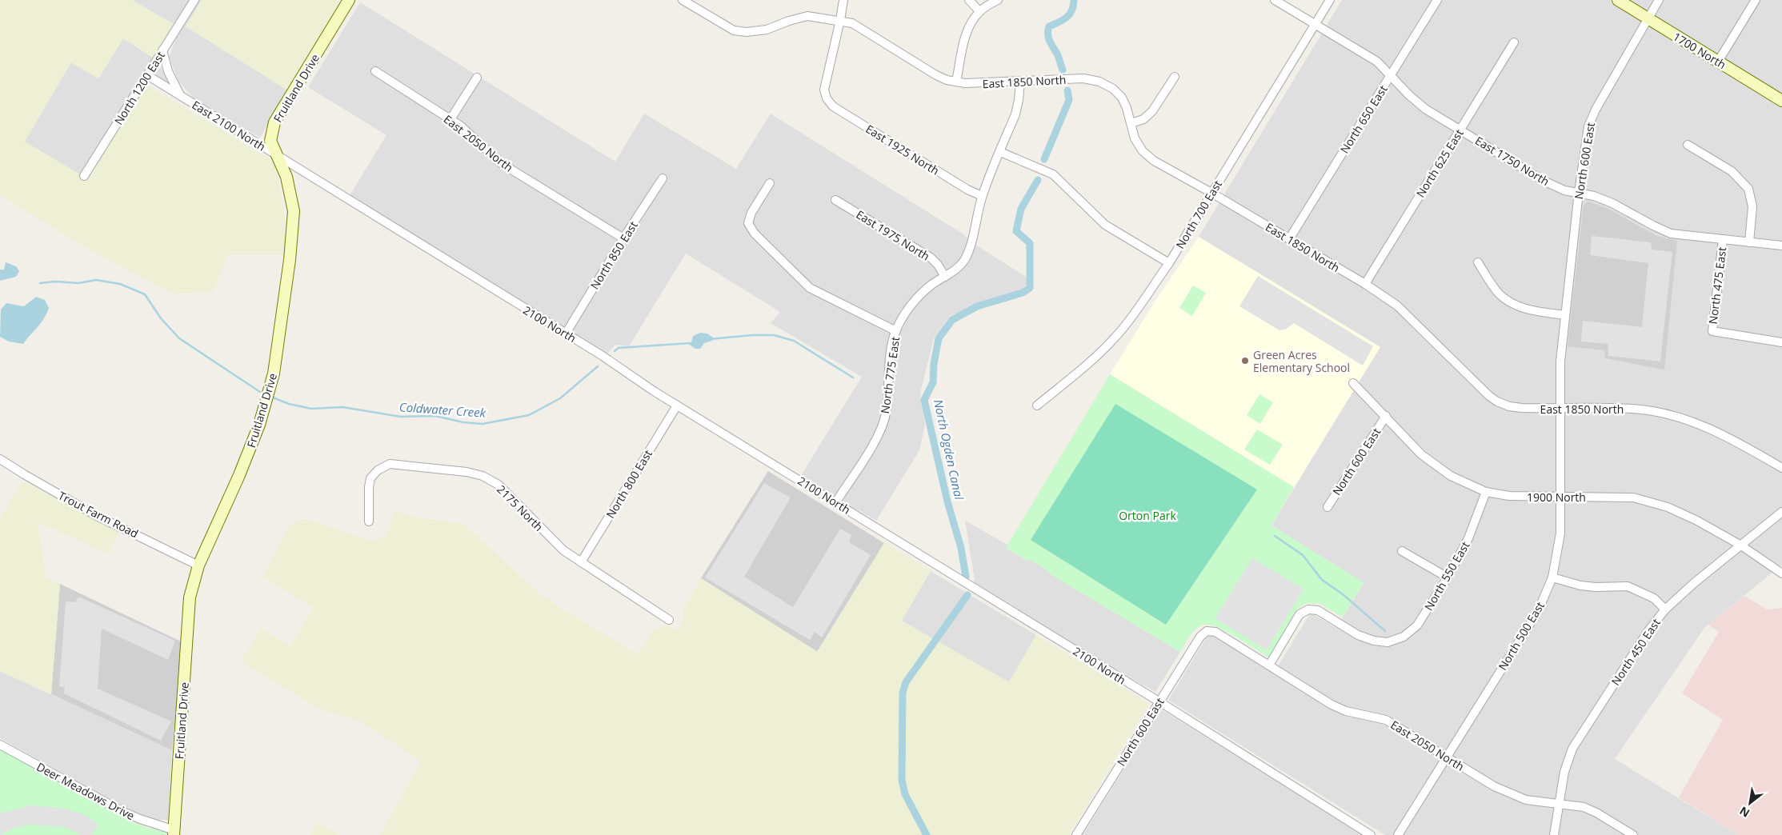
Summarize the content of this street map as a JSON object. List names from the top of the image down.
{
  "streets": {
    "street": [
      "1700 North",
      "East 1850 North",
      "North 1200 East",
      "Fruitland Drive",
      "North 650 East",
      "East 2100 North",
      "East 2050 North",
      "East 1925 North",
      "East 1750 North",
      "North 600 East",
      "North 625 East",
      "North 700 East",
      "East 1975 North",
      "North 850 East",
      "North 475 East",
      "2100 North",
      "North 775 East",
      "North 800 East",
      "1900 North",
      "2175 North",
      "Trout Farm Road",
      "North 550 East",
      "North 500 East",
      "North 450 East",
      "Deer Meadows Drive"
    ]
  },
  "crossings": [
    ["1700 North", "North 600 East"],
    ["East 1850 North", "North 650 East"],
    ["East 1850 North", "East 1925 North"],
    ["East 1850 North", "North 625 East"],
    ["East 1850 North", "North 700 East"],
    ["East 1850 North", "North 775 East"],
    ["East 1850 North", "North 500 East"],
    ["North 1200 East", "East 2100 North"],
    ["Fruitland Drive", "East 2100 North"],
    ["Fruitland Drive", "2100 North"],
    ["Fruitland Drive", "Trout Farm Road"],
    ["Fruitland Drive", "Deer Meadows Drive"],
    ["North 650 East", "East 1750 North"],
    ["East 2100 North", "2100 North"],
    ["East 2050 North", "North 600 East"],
    ["East 2050 North", "North 850 East"],
    ["East 2050 North", "North 550 East"],
    ["East 2050 North", "North 500 East"],
    ["East 2050 North", "North 450 East"],
    ["East 1925 North", "North 775 East"],
    ["East 1750 North", "North 600 East"],
    ["East 1750 North", "North 625 East"],
    ["East 1750 North", "North 700 East"],
    ["East 1750 North", "North 475 East"],
    ["North 600 East", "2100 North"],
    ["North 600 East", "1900 North"],
    ["North 600 East", "North 500 East"],
    ["East 1975 North", "North 775 East"],
    ["North 850 East", "2100 North"],
    ["2100 North", "North 775 East"],
    ["2100 North", "North 800 East"],
    ["North 800 East", "2175 North"],
    ["1900 North", "North 550 East"],
    ["1900 North", "North 500 East"],
    ["1900 North", "North 450 East"]
  ],
  "water": ["Coldwater Creek", "North Ogden Canal"],
  "parks": ["Orton Park"],
  "places": ["Green Acres Elementary School"],
  "north": "bottom left"
}
